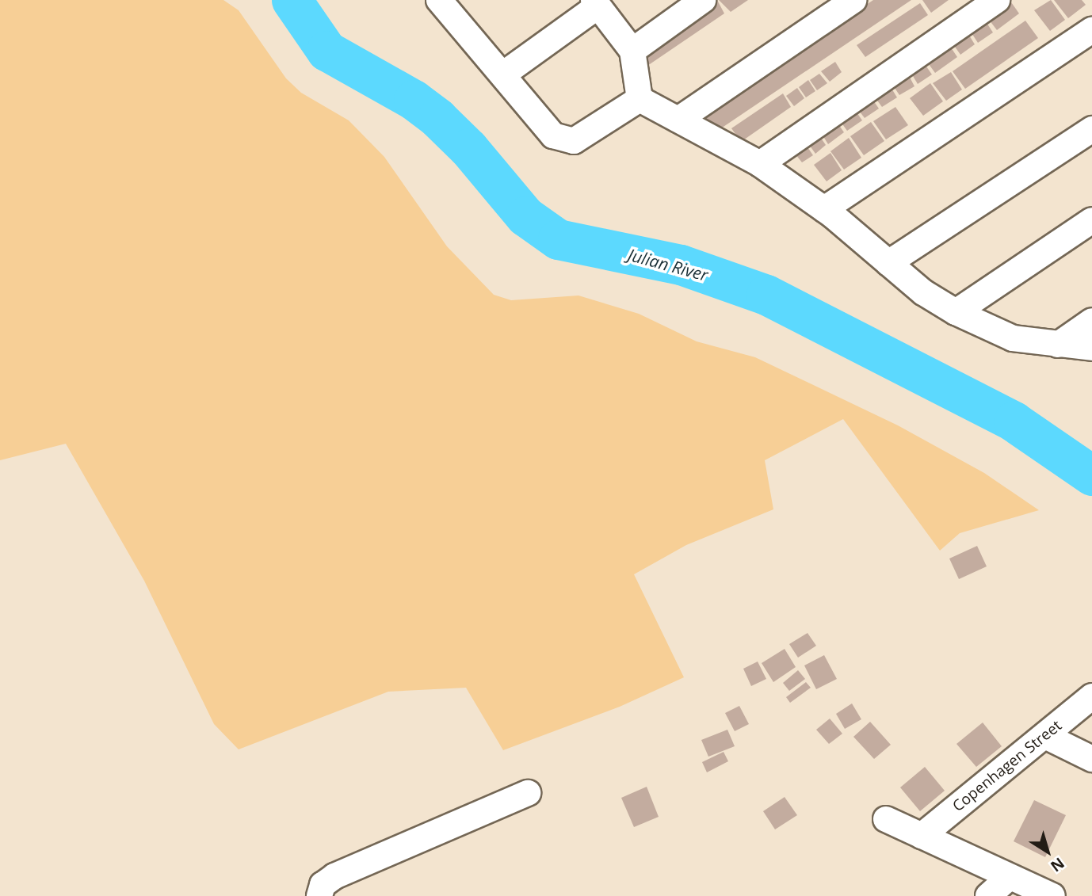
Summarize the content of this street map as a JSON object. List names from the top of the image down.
{
  "streets": {
    "street": ["Copenhagen Street"]
  },
  "water": ["Julian River"],
  "north": "bottom right"
}
